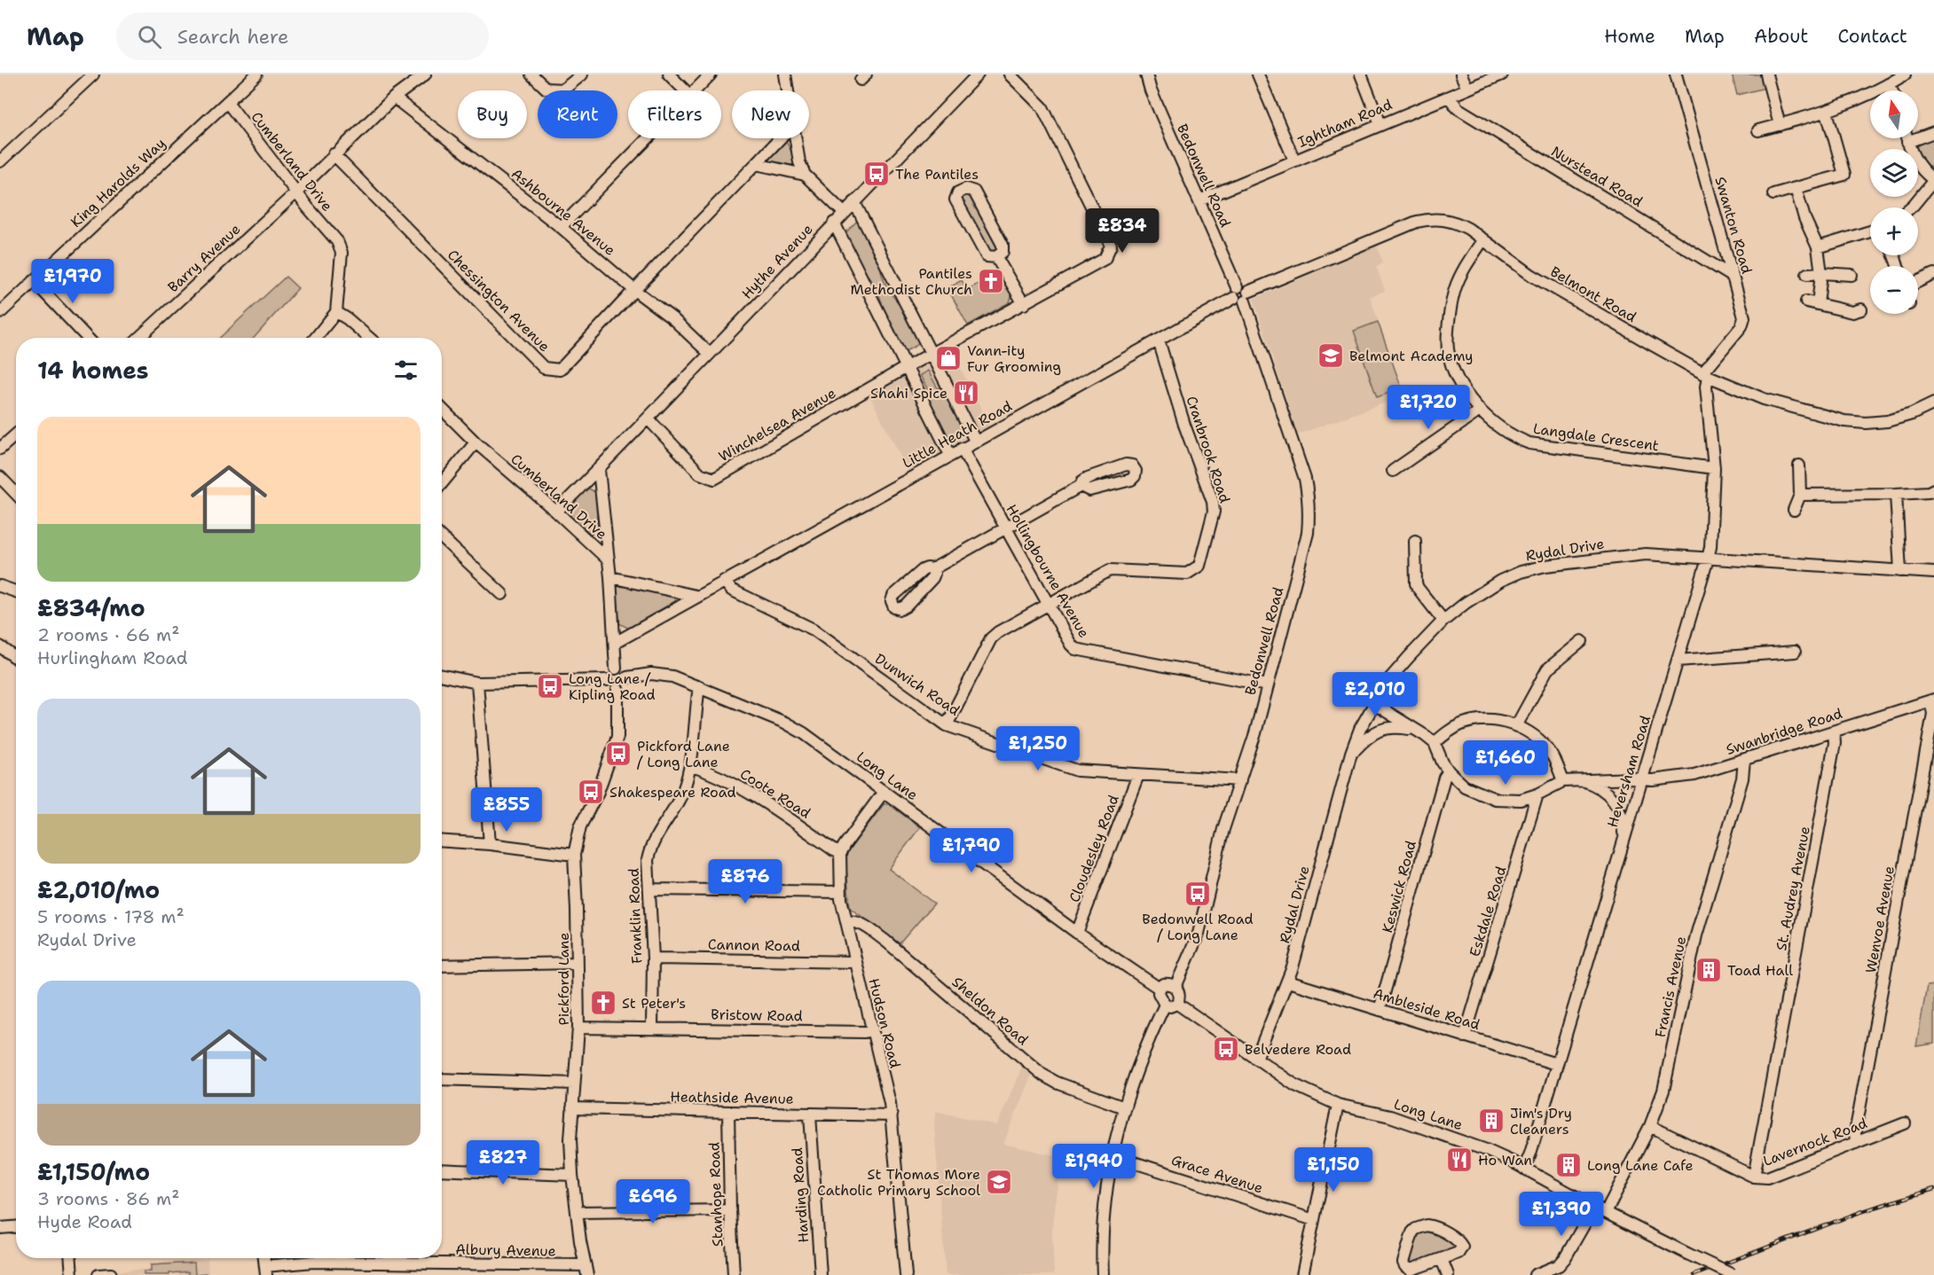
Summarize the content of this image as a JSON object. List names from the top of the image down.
{
  "streets": {
    "street": [
      "Ightham Road",
      "Cumberland Drive",
      "Bedonwell Road",
      "Nurstead Road",
      "King Harolds Way",
      "Ashbourne Avenue",
      "Swanton Road",
      "Barry Avenue",
      "Hythe Avenue",
      "Belmont Road",
      "Chessington Avenue",
      "Winchelsea Avenue",
      "Little Heath Road",
      "Langdale Crescent",
      "Cranbrook Road",
      "Rydal Drive",
      "Hollingbourne Avenue",
      "Dunwich Road",
      "Swanbridge Road",
      "Heversham Road",
      "Long Lane",
      "Coote Road",
      "Cloudesley Road",
      "Keswick Road",
      "St. Audrey Avenue",
      "Eskdale Road",
      "Franklin Road",
      "Wenvoe Avenue",
      "Cannon Road",
      "Pickford Lane",
      "Francis Avenue",
      "Ambleside Road",
      "Sheldon Road",
      "Bristow Road",
      "Hudson Road",
      "Heathside Avenue",
      "Lavernock Road",
      "Grace Avenue",
      "Stanhope Road",
      "Harding Road",
      "Albury Avenue"
    ]
  },
  "crossings": [
    ["Ightham Road", "Bedonwell Road"],
    ["Ightham Road", "Nurstead Road"],
    ["Cumberland Drive", "King Harolds Way"],
    ["Cumberland Drive", "Barry Avenue"],
    ["Cumberland Drive", "Hythe Avenue"],
    ["Cumberland Drive", "Little Heath Road"],
    ["Cumberland Drive", "Long Lane"],
    ["Cumberland Drive", "Pickford Lane"],
    ["Bedonwell Road", "Belmont Road"],
    ["Bedonwell Road", "Little Heath Road"],
    ["Bedonwell Road", "Hollingbourne Avenue"],
    ["Bedonwell Road", "Dunwich Road"],
    ["Bedonwell Road", "Long Lane"],
    ["Nurstead Road", "Swanton Road"],
    ["Ashbourne Avenue", "Barry Avenue"],
    ["Ashbourne Avenue", "Hythe Avenue"],
    ["Ashbourne Avenue", "Chessington Avenue"],
    ["Swanton Road", "Belmont Road"],
    ["Swanton Road", "Heversham Road"],
    ["Barry Avenue", "Chessington Avenue"],
    ["Hythe Avenue", "Winchelsea Avenue"],
    ["Belmont Road", "Little Heath Road"],
    ["Belmont Road", "Langdale Crescent"],
    ["Belmont Road", "Heversham Road"],
    ["Little Heath Road", "Cranbrook Road"],
    ["Little Heath Road", "Hollingbourne Avenue"],
    ["Little Heath Road", "Dunwich Road"],
    ["Langdale Crescent", "Heversham Road"],
    ["Cranbrook Road", "Hollingbourne Avenue"],
    ["Cranbrook Road", "Dunwich Road"],
    ["Rydal Drive", "Heversham Road"],
    ["Rydal Drive", "Long Lane"],
    ["Rydal Drive", "Ambleside Road"],
    ["Dunwich Road", "Cloudesley Road"],
    ["Swanbridge Road", "Heversham Road"],
    ["Swanbridge Road", "St. Audrey Avenue"],
    ["Swanbridge Road", "Wenvoe Avenue"],
    ["Swanbridge Road", "Francis Avenue"],
    ["Heversham Road", "Long Lane"],
    ["Heversham Road", "Ambleside Road"],
    ["Long Lane", "Cloudesley Road"],
    ["Long Lane", "Franklin Road"],
    ["Long Lane", "Pickford Lane"],
    ["Long Lane", "Francis Avenue"],
    ["Coote Road", "Franklin Road"],
    ["Coote Road", "Hudson Road"],
    ["Keswick Road", "Ambleside Road"],
    ["St. Audrey Avenue", "Lavernock Road"],
    ["Eskdale Road", "Ambleside Road"],
    ["Franklin Road", "Cannon Road"],
    ["Franklin Road", "Bristow Road"],
    ["Wenvoe Avenue", "Lavernock Road"],
    ["Cannon Road", "Hudson Road"],
    ["Pickford Lane", "Bristow Road"],
    ["Pickford Lane", "Heathside Avenue"],
    ["Pickford Lane", "Albury Avenue"],
    ["Francis Avenue", "Lavernock Road"],
    ["Sheldon Road", "Hudson Road"],
    ["Bristow Road", "Hudson Road"],
    ["Hudson Road", "Heathside Avenue"],
    ["Heathside Avenue", "Stanhope Road"],
    ["Heathside Avenue", "Harding Road"]
  ],
  "places": {
    "bus stop": [
      "The Pantiles",
      "Long Lane / Kipling Road",
      "Pickford Lane / Long Lane",
      "Shakespeare Road",
      "Bedonwell Road / Long Lane",
      "Belvedere Road"
    ],
    "church": ["Pantiles Methodist Church", "St Peter's"],
    "school or university": ["Belmont Academy", "St Thomas More Catholic Primary School"],
    "shop": ["Vann-ity Fur Grooming"],
    "restaurant": ["Shahi Spice", "Ho Wan"],
    "building": ["Toad Hall", "Jim's Dry Cleaners", "Long Lane Cafe"]
  },
  "north": "top",
  "page": {
    "header": "Map",
    "search": "Search here",
    "nav": [
      "Home",
      "Map",
      "About",
      "Contact"
    ],
    "map_buttons": ["+", "−"],
    "chip": [
      "Buy",
      "Rent",
      "Filters",
      "New"
    ],
    "price": [
      "£834",
      "£1,970",
      "£1,720",
      "£2,010",
      "£1,250",
      "£1,660",
      "£855",
      "£1,790",
      "£876",
      "£827",
      "£1,940",
      "£1,150",
      "£696",
      "£1,390"
    ],
    "heading": "14 homes",
    "list": [
      {
        "name": "£834/mo",
        "note": "2 rooms · 66 m² · Hurlingham Road"
      },
      {
        "name": "£2,010/mo",
        "note": "5 rooms · 178 m² · Rydal Drive"
      },
      {
        "name": "£1,150/mo",
        "note": "3 rooms · 86 m² · Hyde Road"
      }
    ]
  }
}
